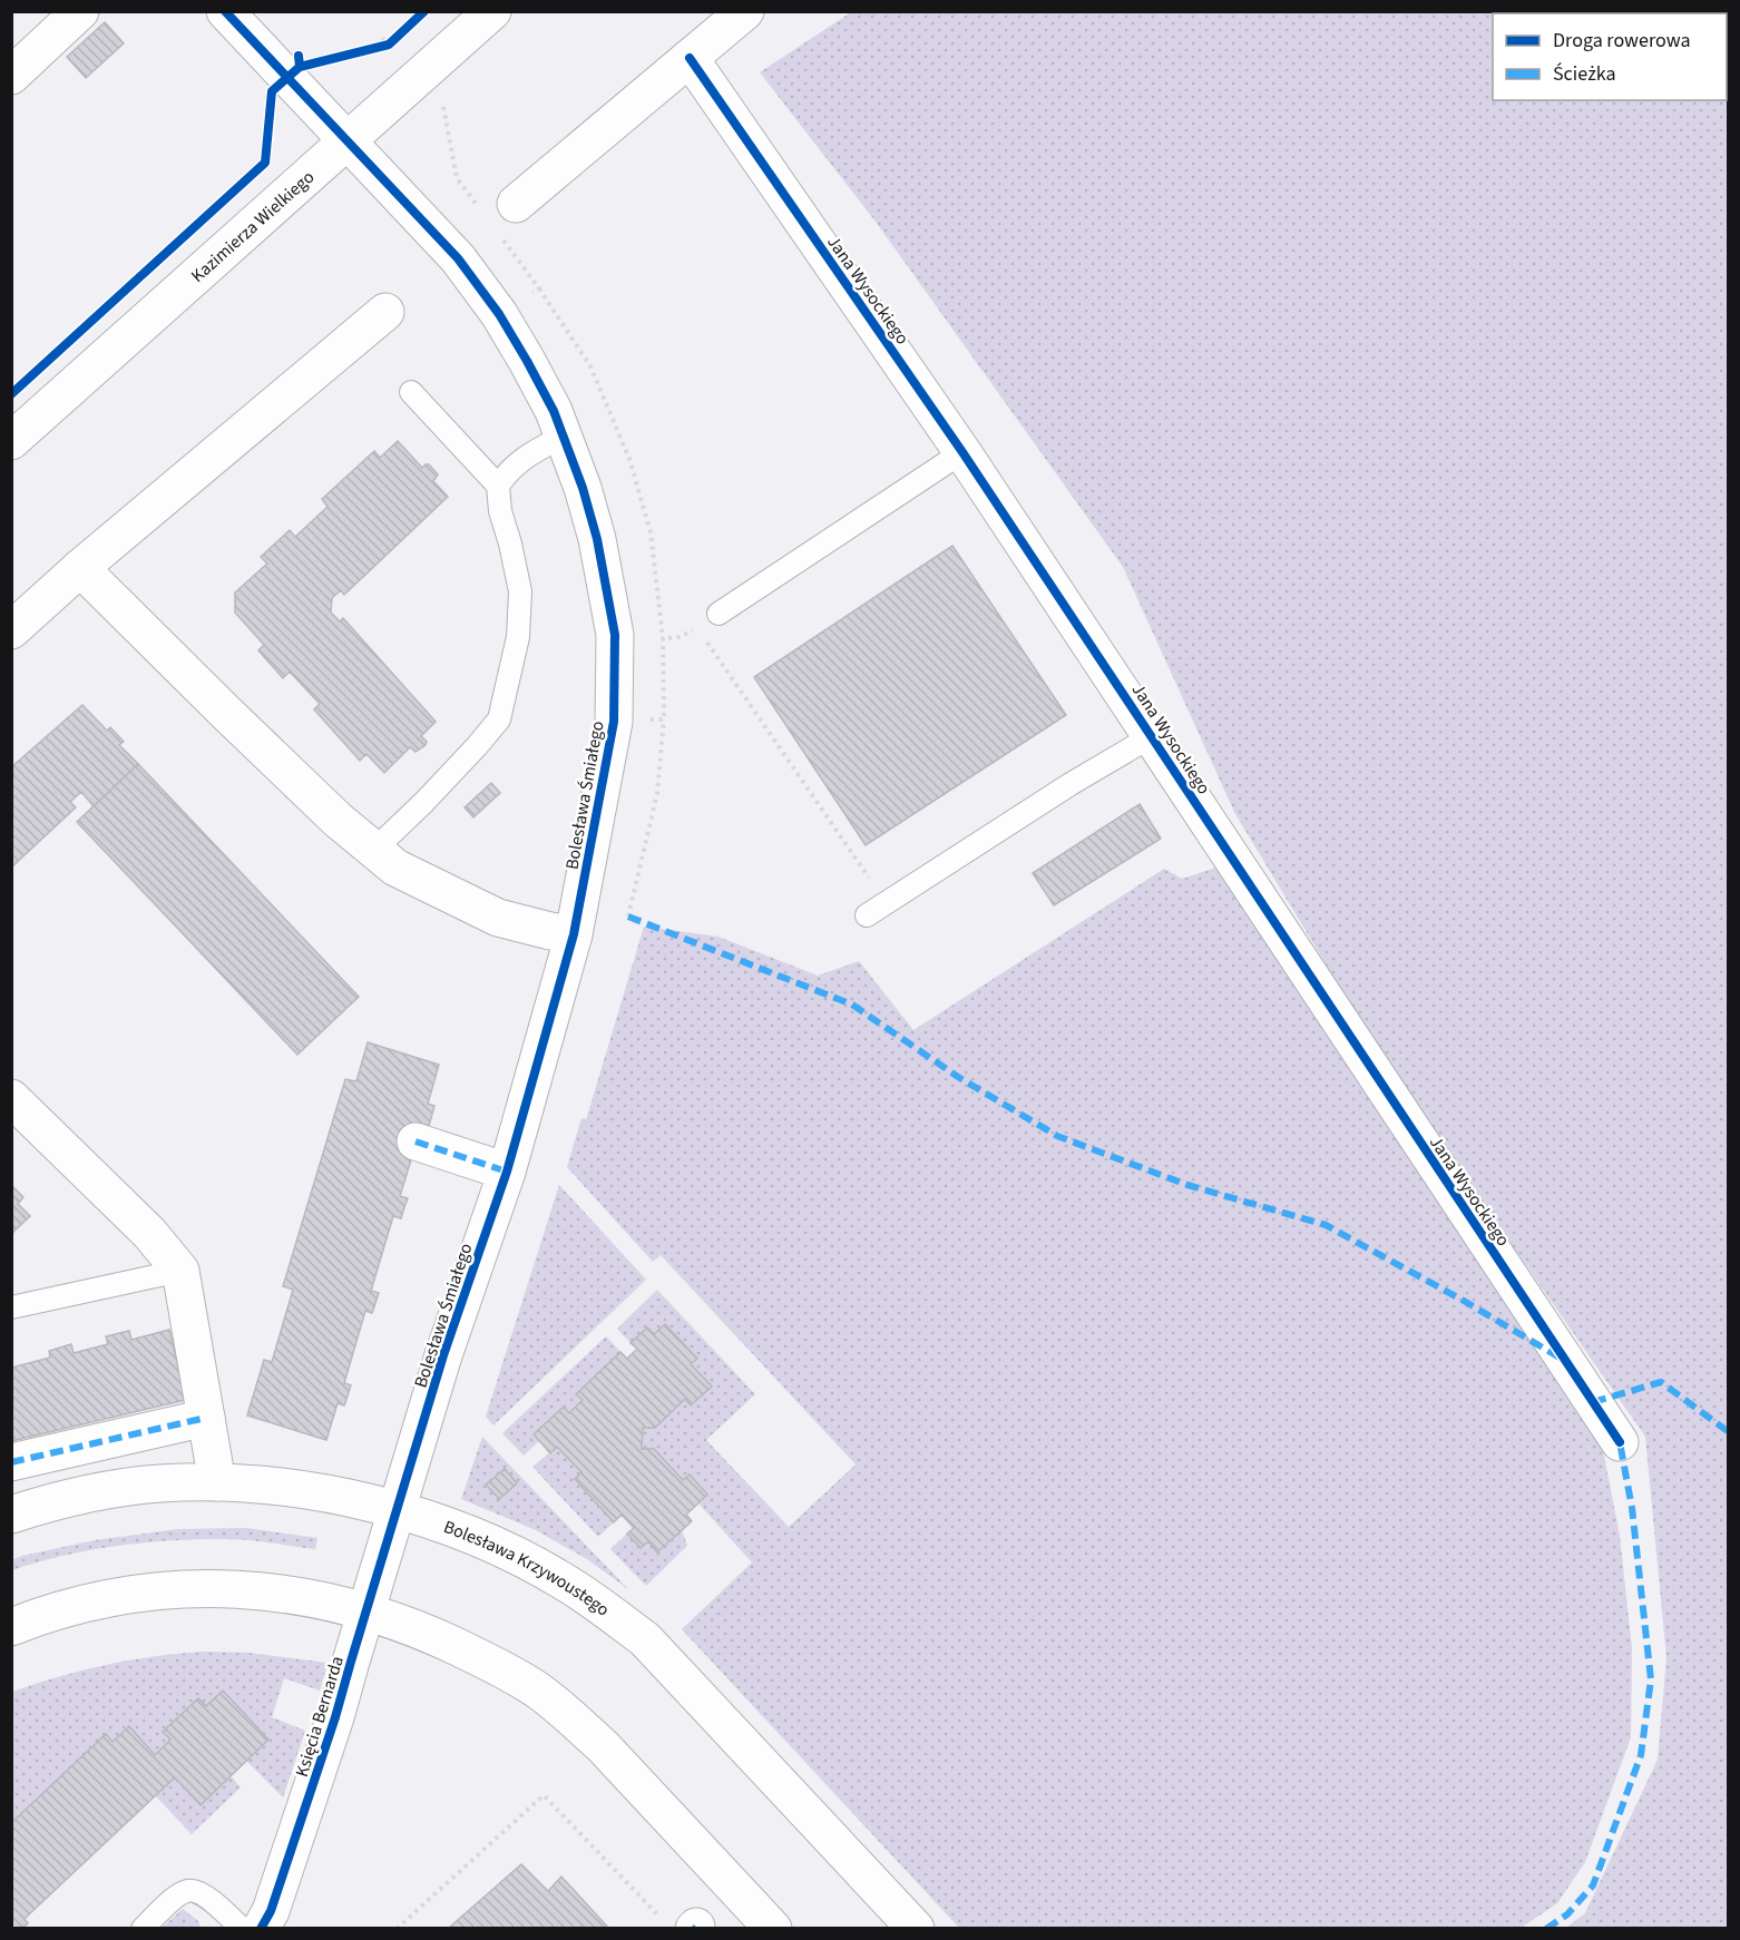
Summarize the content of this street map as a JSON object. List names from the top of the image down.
{
  "streets": {
    "street": [
      "Kazimierza Wielkiego",
      "Jana Wysockiego",
      "Bolesława Śmiałego",
      "Bolesława Krzywoustego",
      "Księcia Bernarda"
    ]
  },
  "crossings": [
    ["Kazimierza Wielkiego", "Bolesława Śmiałego"],
    ["Bolesława Śmiałego", "Bolesława Krzywoustego"],
    ["Bolesława Śmiałego", "Księcia Bernarda"],
    ["Bolesława Krzywoustego", "Księcia Bernarda"]
  ],
  "legend": ["Droga rowerowa", "Ścieżka"]
}
